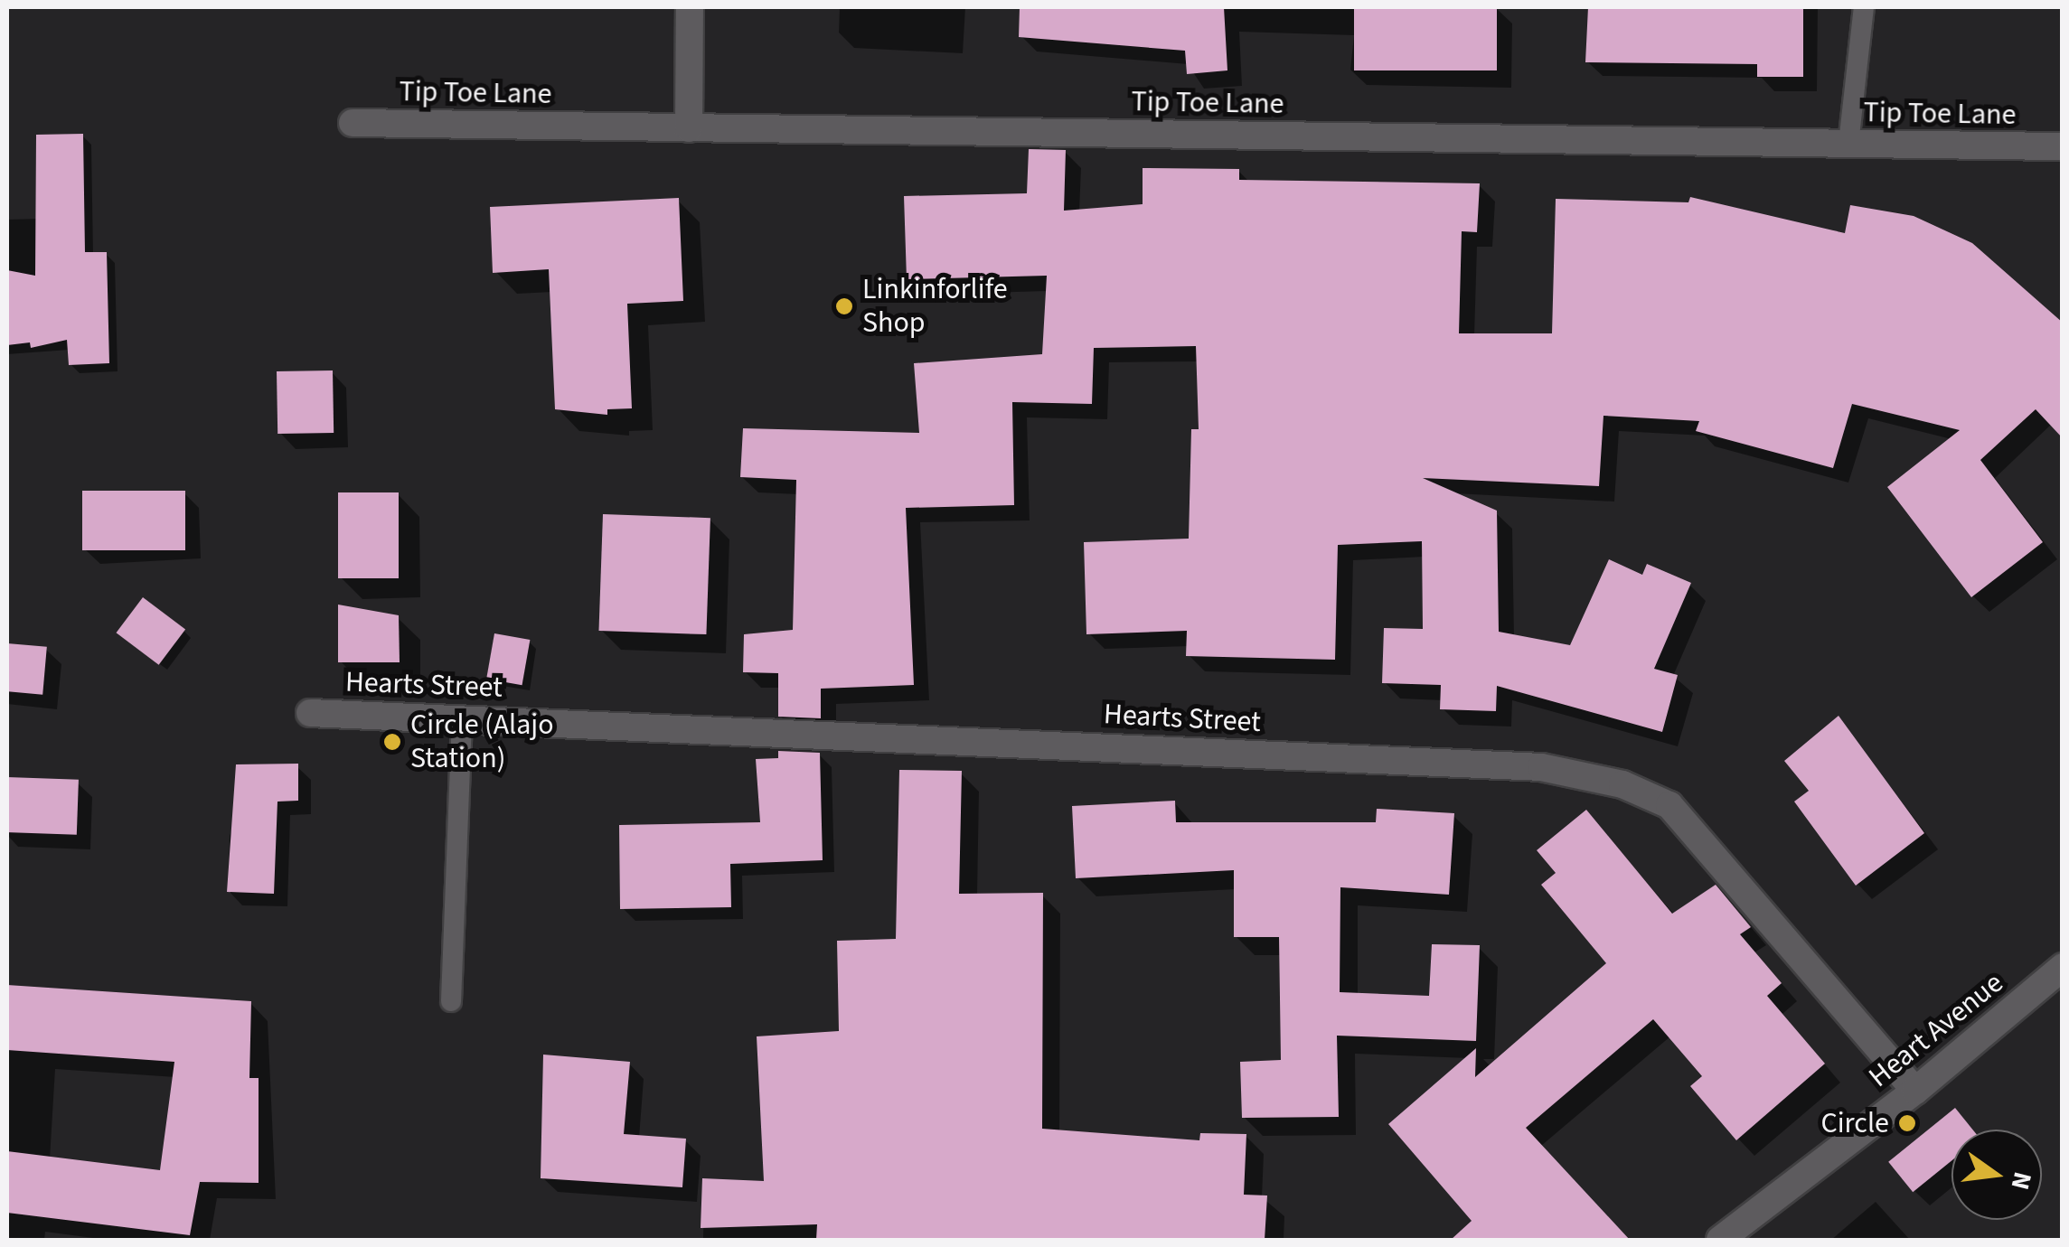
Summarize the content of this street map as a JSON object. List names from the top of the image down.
{
  "streets": {
    "street": ["Tip Toe Lane", "Hearts Street", "Heart Avenue"]
  },
  "crossings": [
    ["Hearts Street", "Heart Avenue"]
  ],
  "places": ["Linkinforlife Shop", "Circle (Alajo Station)", "Circle"],
  "north": "right"
}
